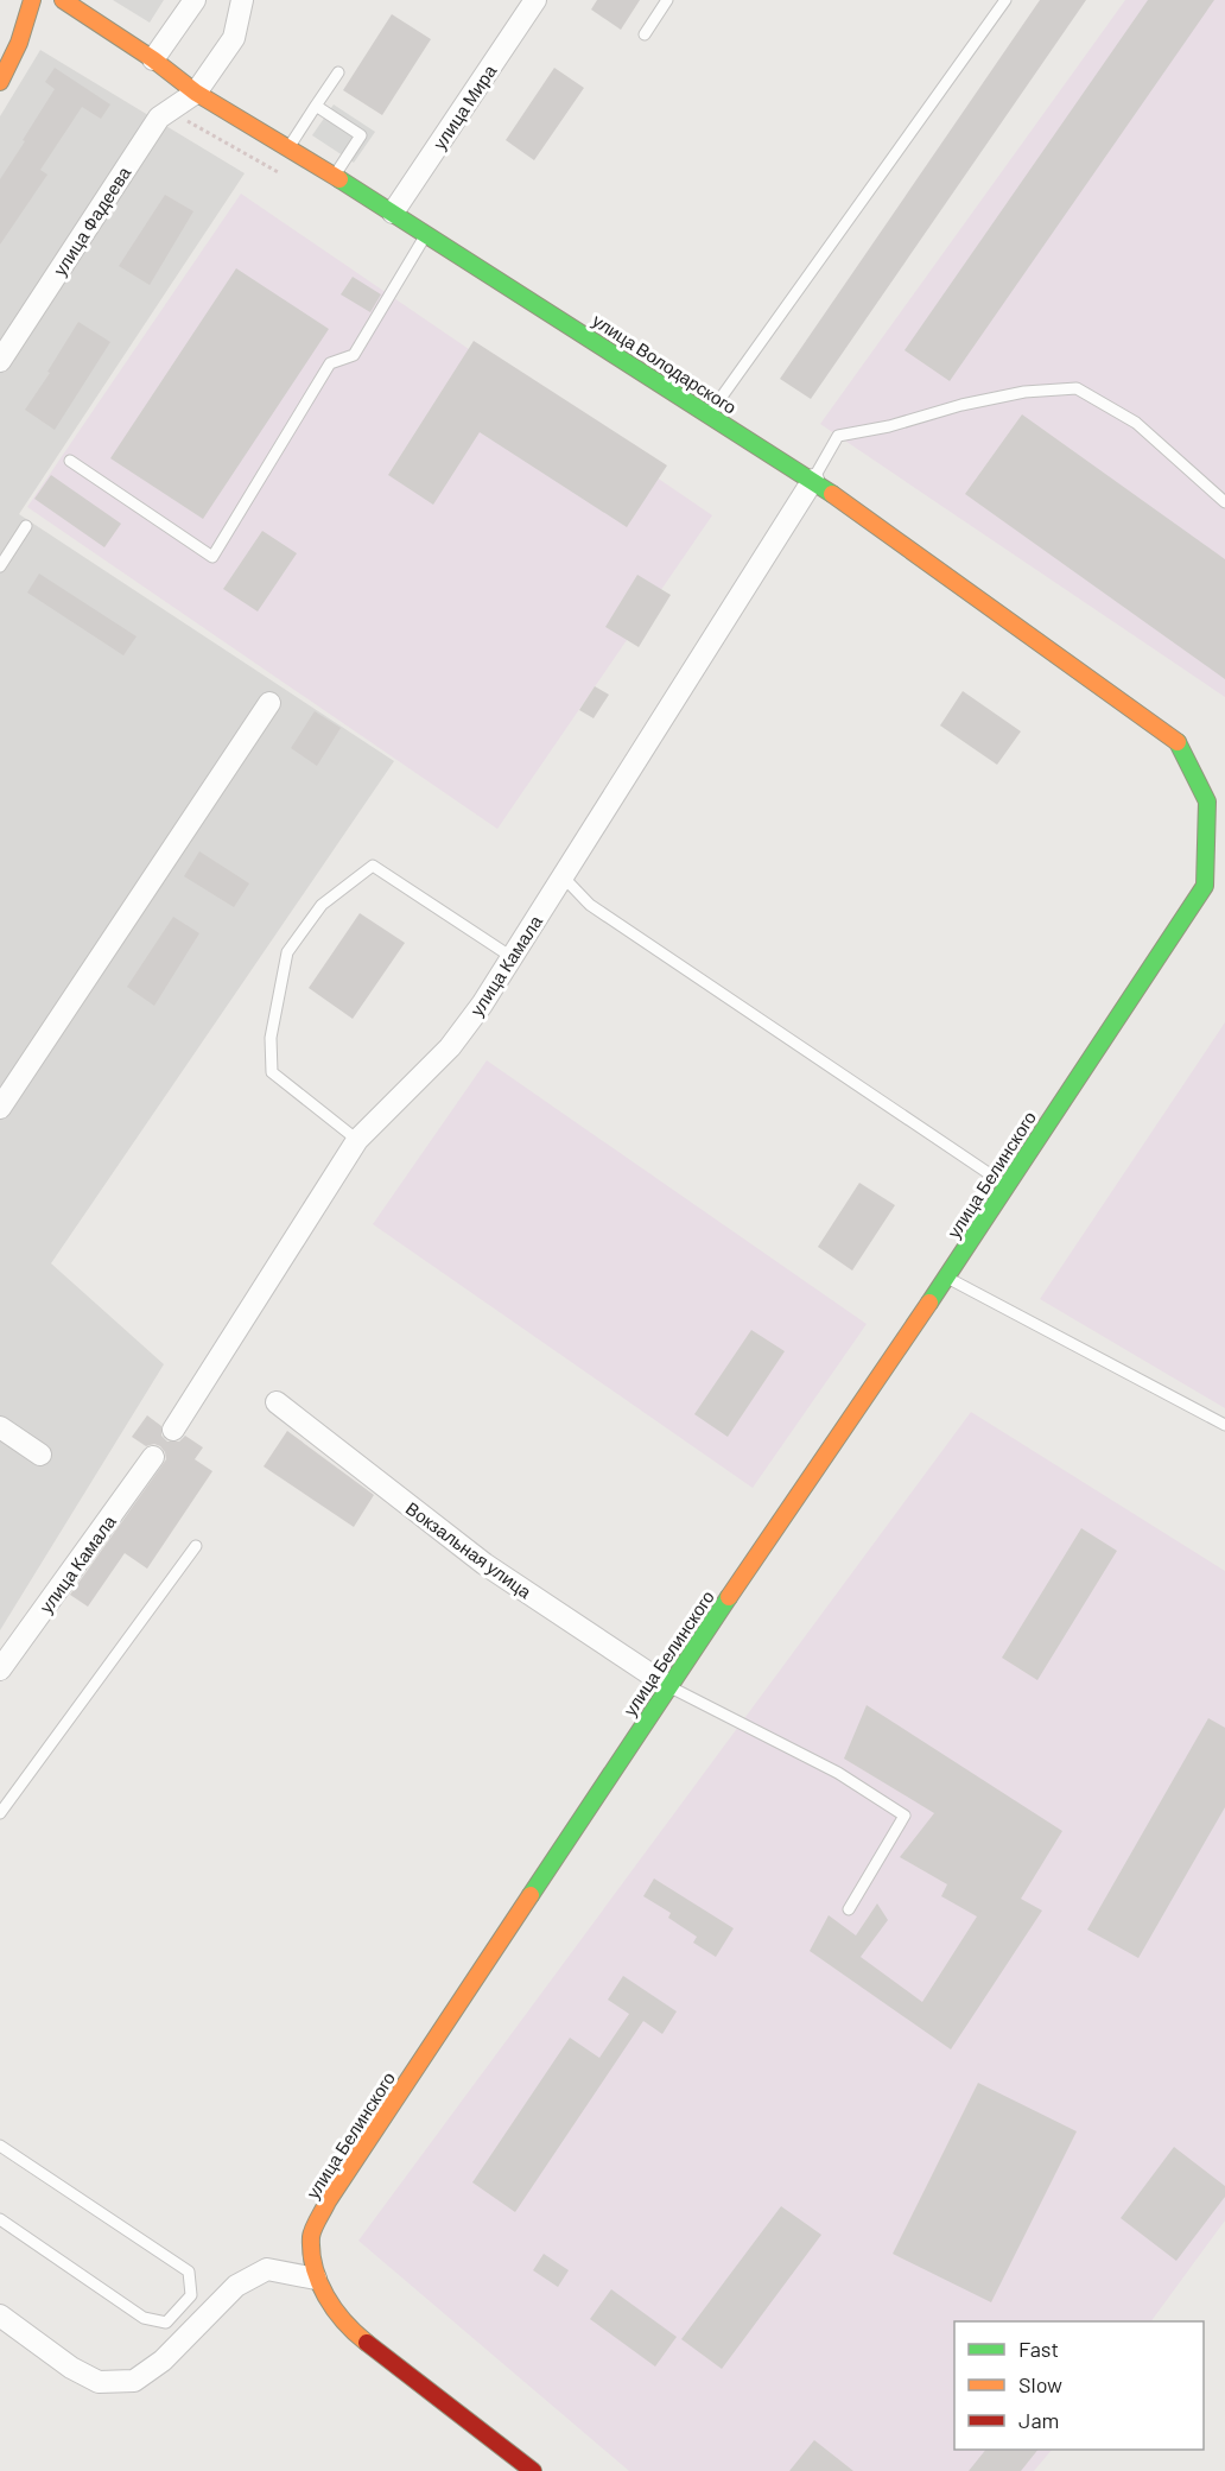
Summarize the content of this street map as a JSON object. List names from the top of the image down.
{
  "streets": {
    "street": [
      "улица Мира",
      "улица Фадеева",
      "улица Володарского",
      "улица Камала",
      "улица Белинского",
      "Вокзальная улица"
    ]
  },
  "crossings": [
    ["улица Мира", "улица Володарского"],
    ["улица Фадеева", "улица Володарского"],
    ["улица Володарского", "улица Камала"],
    ["улица Володарского", "улица Белинского"],
    ["улица Белинского", "Вокзальная улица"]
  ],
  "legend": ["Fast", "Slow", "Jam"]
}
